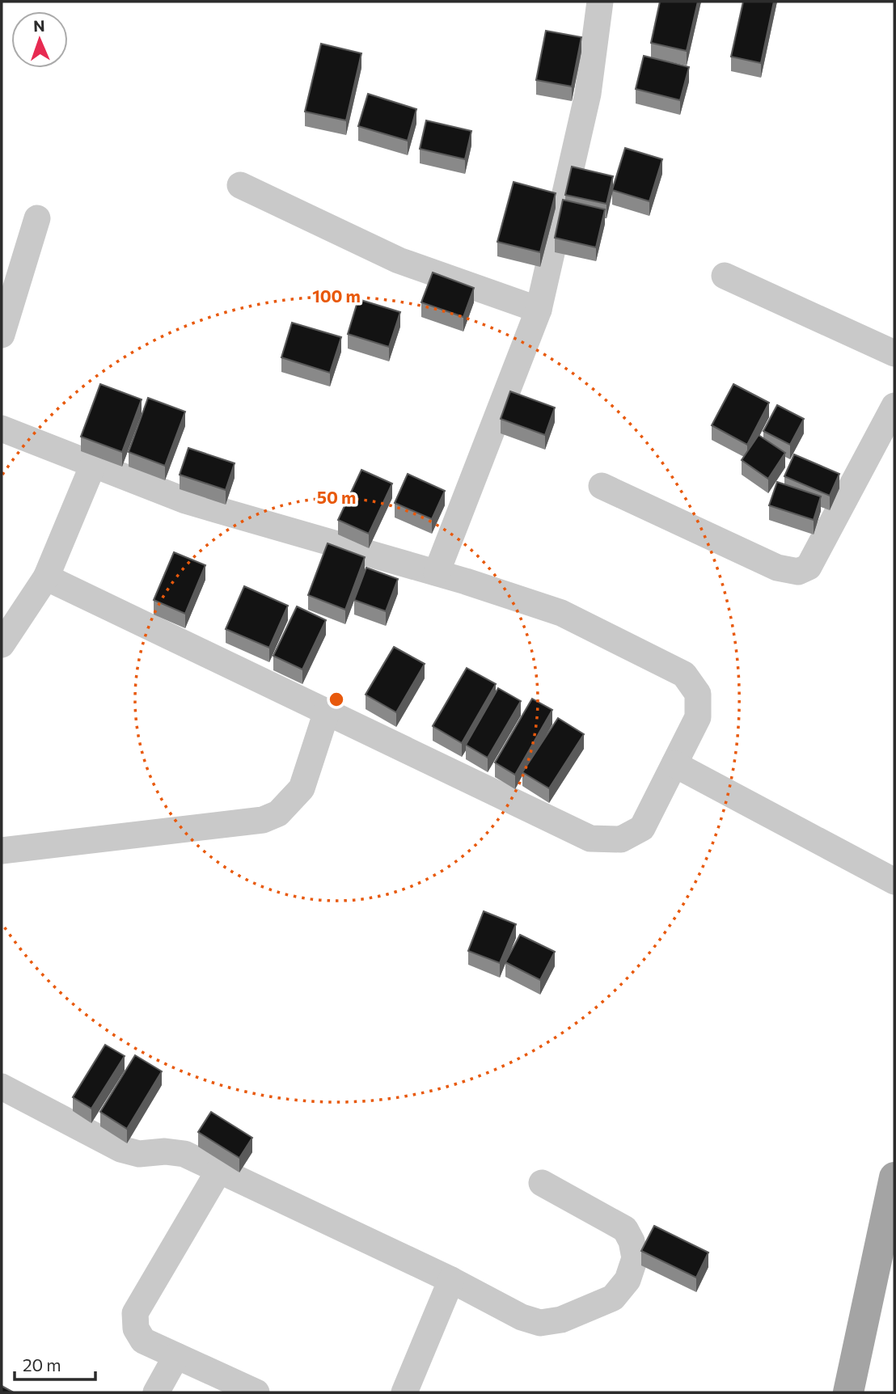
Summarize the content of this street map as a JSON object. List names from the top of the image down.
{
  "scale_bar": "20 m",
  "north": "top",
  "rings": ["100 m", "50 m"]
}
